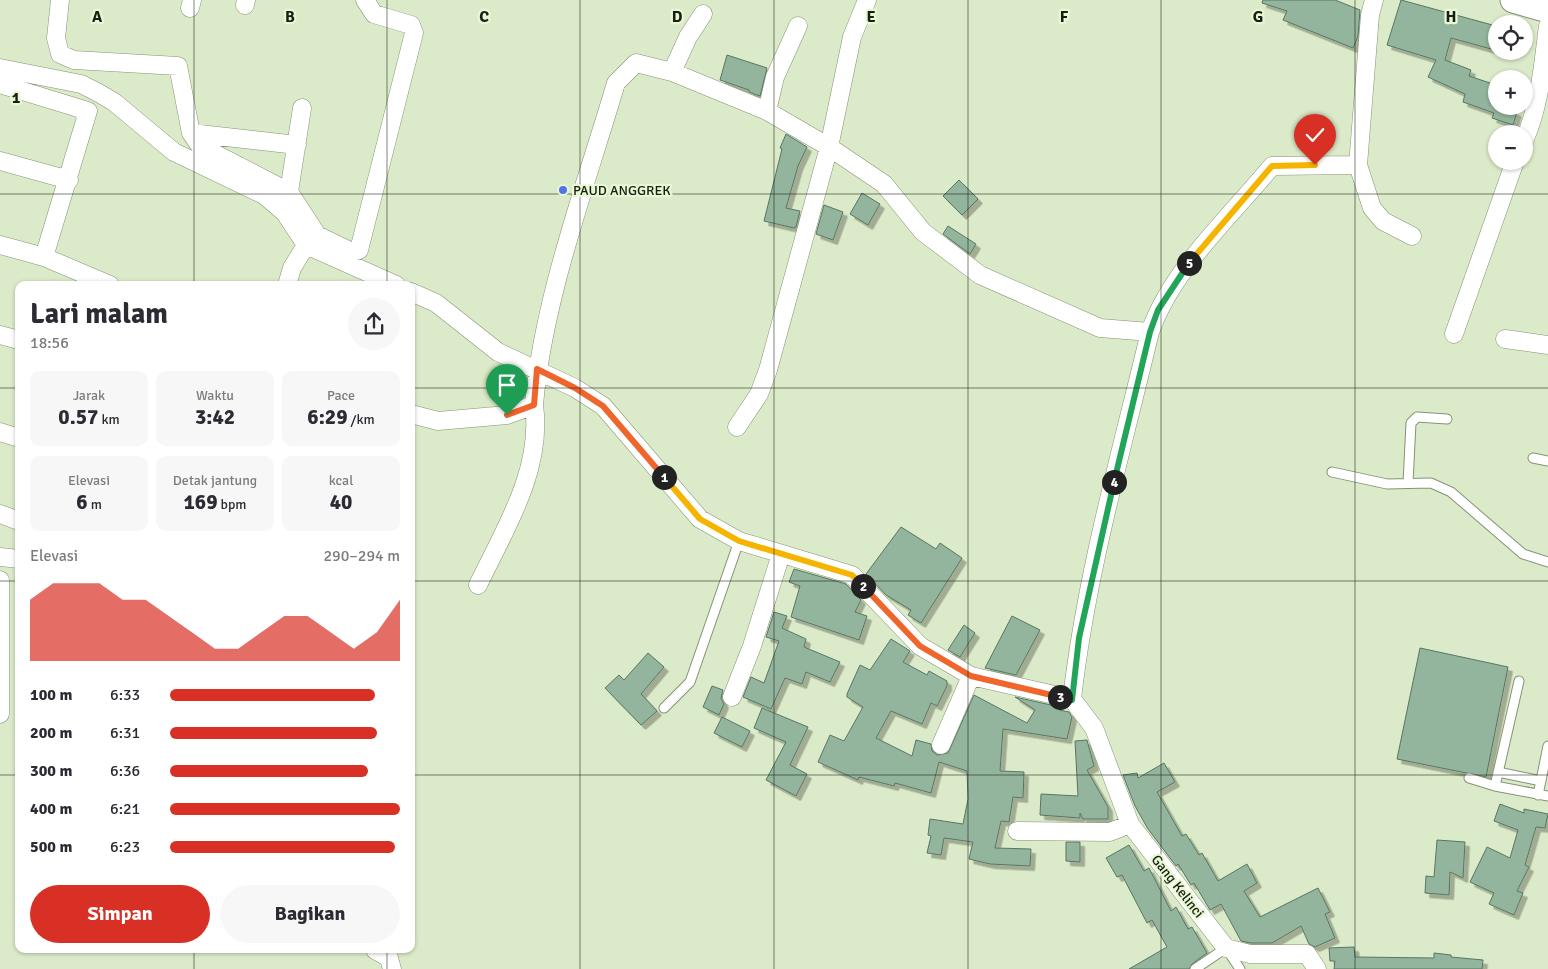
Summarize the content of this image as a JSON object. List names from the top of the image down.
{
  "streets": {
    "street": ["Gang Kelinci"]
  },
  "places": ["PAUD ANGGREK"],
  "page": {
    "map_buttons": ["+", "−"],
    "pins": [
      "5",
      "1",
      "4",
      "2",
      "3"
    ],
    "heading": ["Lari malam", "18:56"],
    "stats": [
      ["Jarak", "0.57 km"],
      ["Waktu", "3:42"],
      ["Pace", "6:29 /km"],
      ["Elevasi", "6 m"],
      ["Detak jantung", "169 bpm"],
      ["kcal", "40"]
    ],
    "chart": ["Elevasi", "290–294 m"],
    "list": [
      {
        "name": "100 m",
        "note": "6:33"
      },
      {
        "name": "200 m",
        "note": "6:31"
      },
      {
        "name": "300 m",
        "note": "6:36"
      },
      {
        "name": "400 m",
        "note": "6:21"
      },
      {
        "name": "500 m",
        "note": "6:23"
      }
    ],
    "buttons": ["Simpan", "Bagikan"]
  },
  "grid": {
    "columns": [
      "A",
      "B",
      "C",
      "D",
      "E",
      "F",
      "G",
      "H"
    ],
    "rows": ["1"]
  }
}
